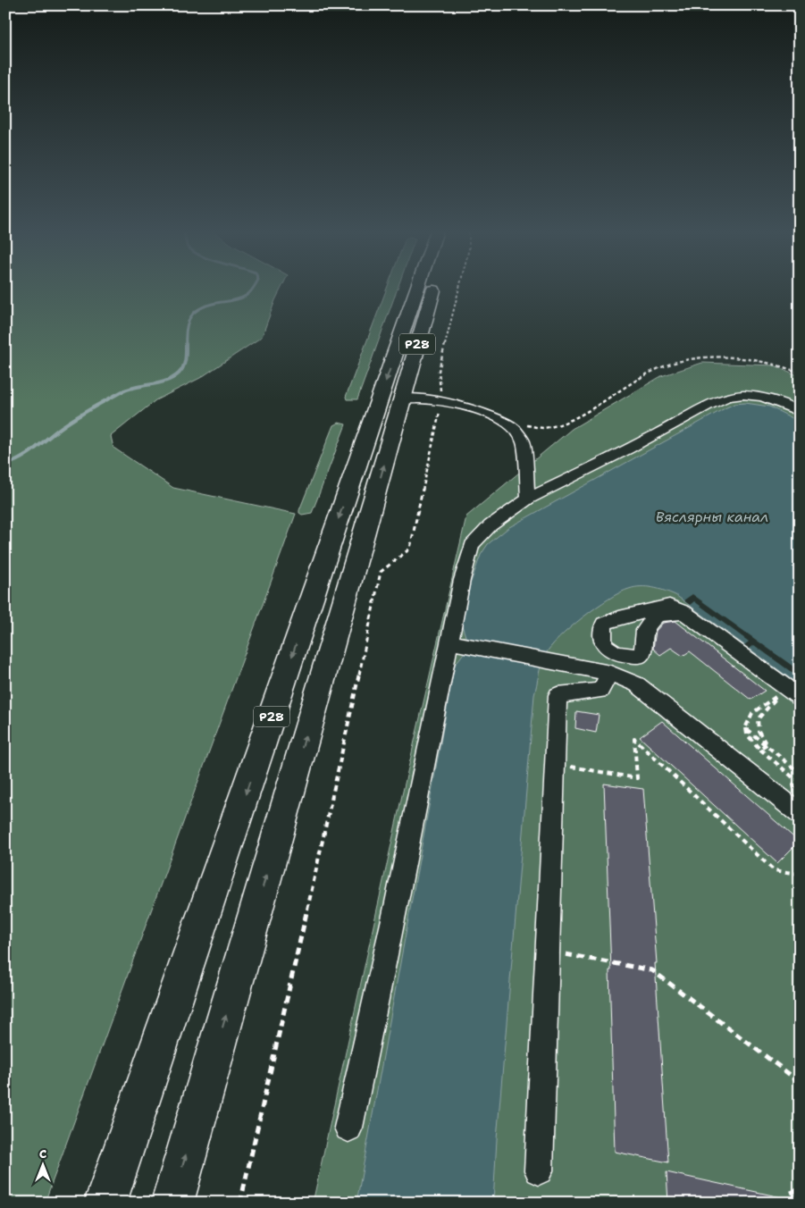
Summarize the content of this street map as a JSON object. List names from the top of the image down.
{
  "streets": {
    "highway": ["Р28"]
  },
  "water": ["Вяслярны канал"],
  "north": "top"
}
